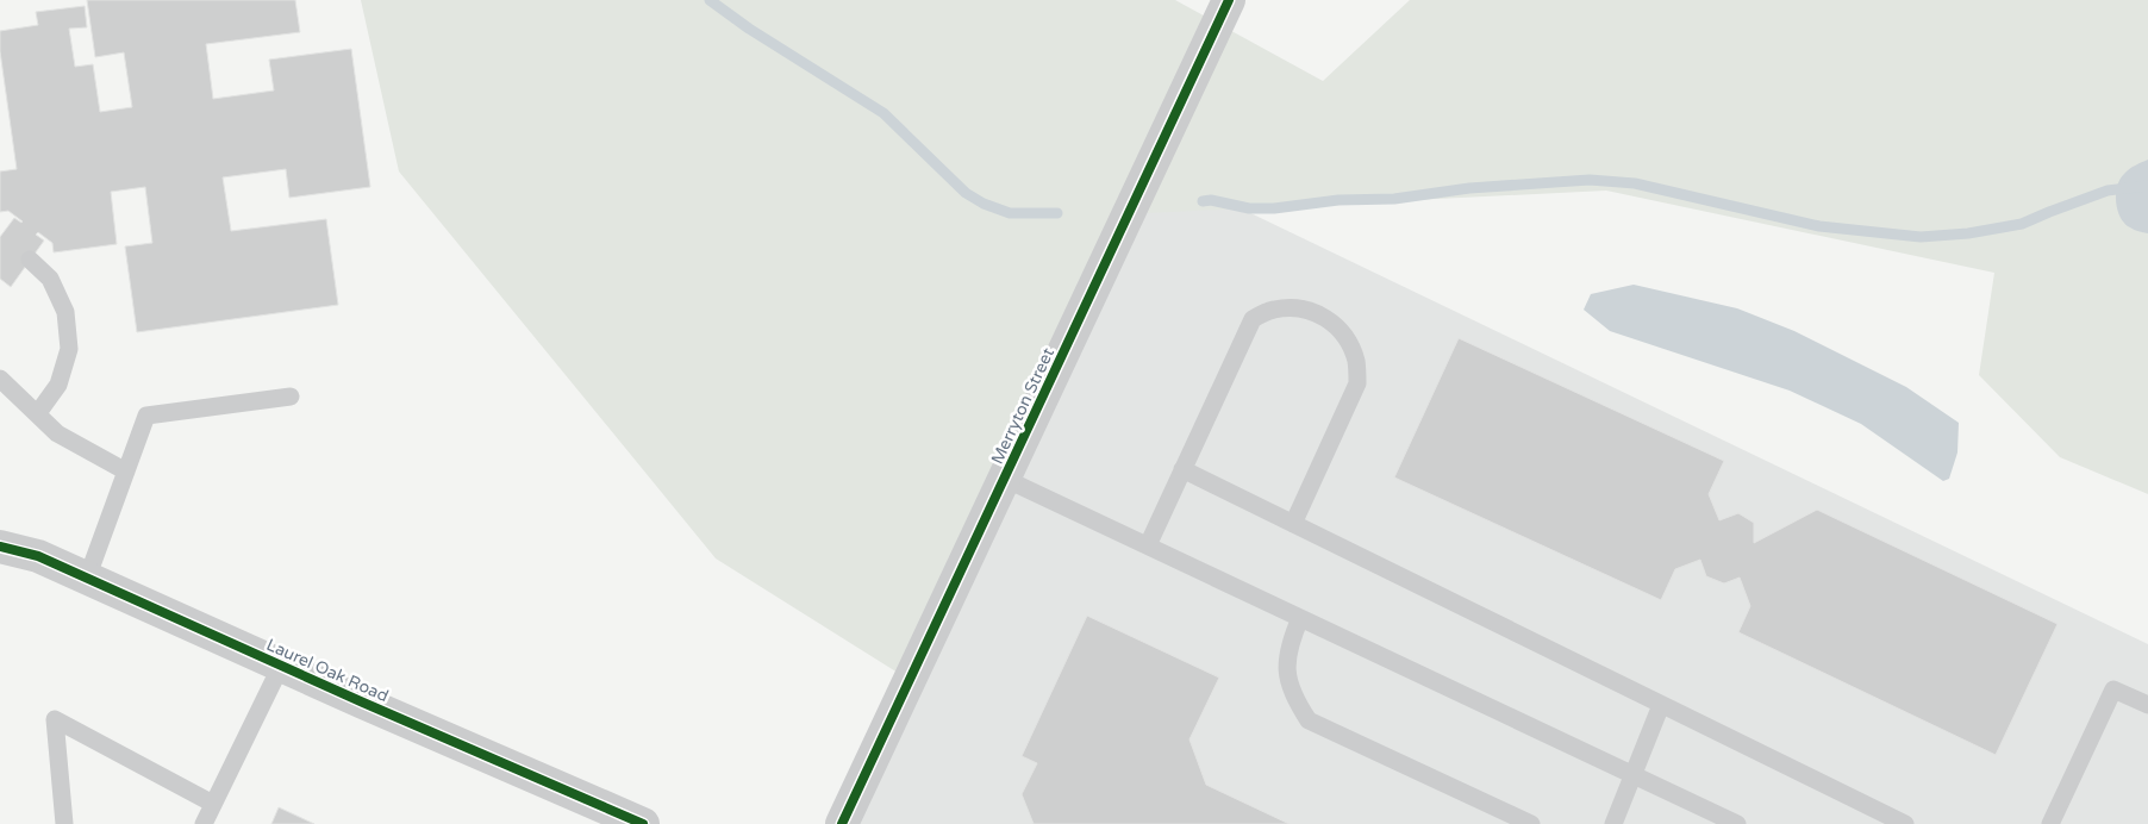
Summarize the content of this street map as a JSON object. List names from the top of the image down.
{
  "streets": {
    "street": ["Merryton Street", "Laurel Oak Road"]
  }
}
